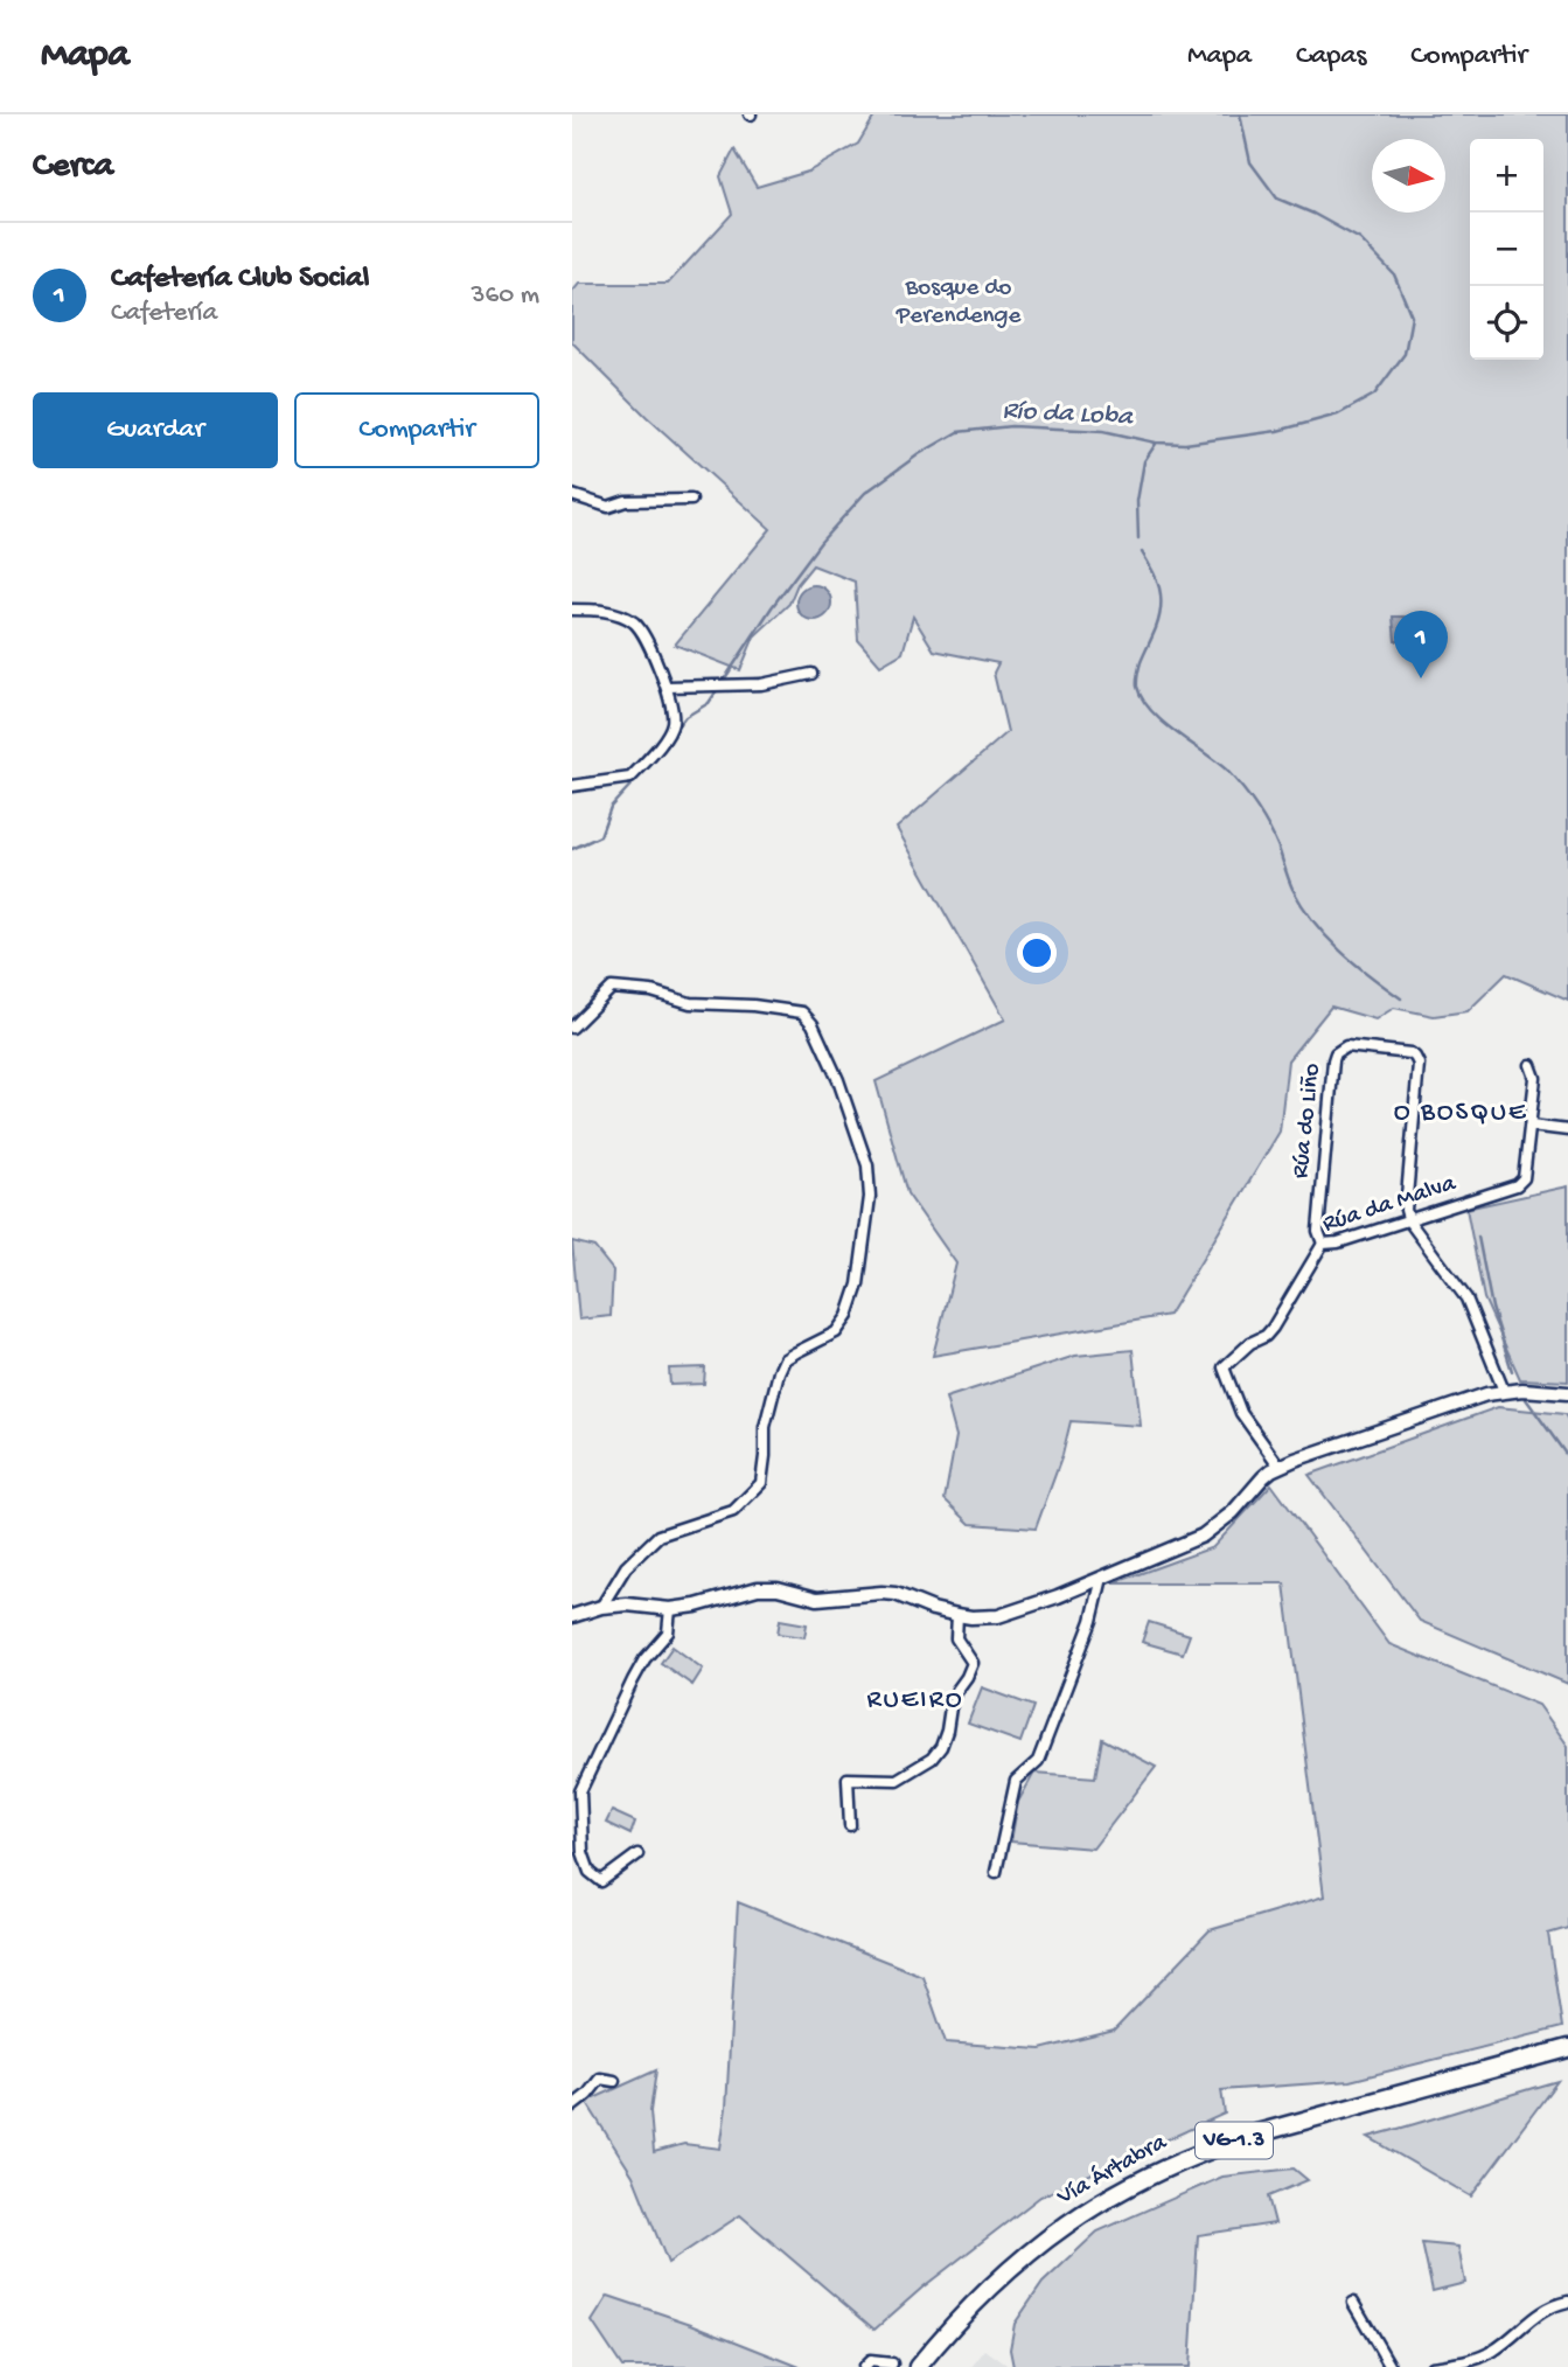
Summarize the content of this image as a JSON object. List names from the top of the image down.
{
  "streets": {
    "highway": ["VG-1.3", "Vía Ártabra"],
    "street": ["Rúa do Liño", "Rúa da Malva"]
  },
  "crossings": [
    ["Rúa do Liño", "Rúa da Malva"],
    ["VG-1.3", "Vía Ártabra"]
  ],
  "districts": ["O BOSQUE", "RUEIRO"],
  "water": ["Río da Loba"],
  "parks": ["Bosque do Perendenge"],
  "north": "right",
  "page": {
    "header": "Mapa",
    "nav": ["Mapa", "Capas", "Compartir"],
    "heading": "Cerca",
    "map_buttons": ["+", "−"],
    "list": [
      {
        "mark": "1",
        "name": "Cafetería Club Social",
        "note": "Cafetería",
        "value": "360 m"
      }
    ],
    "buttons": ["Guardar", "Compartir"],
    "pins": "1"
  }
}
